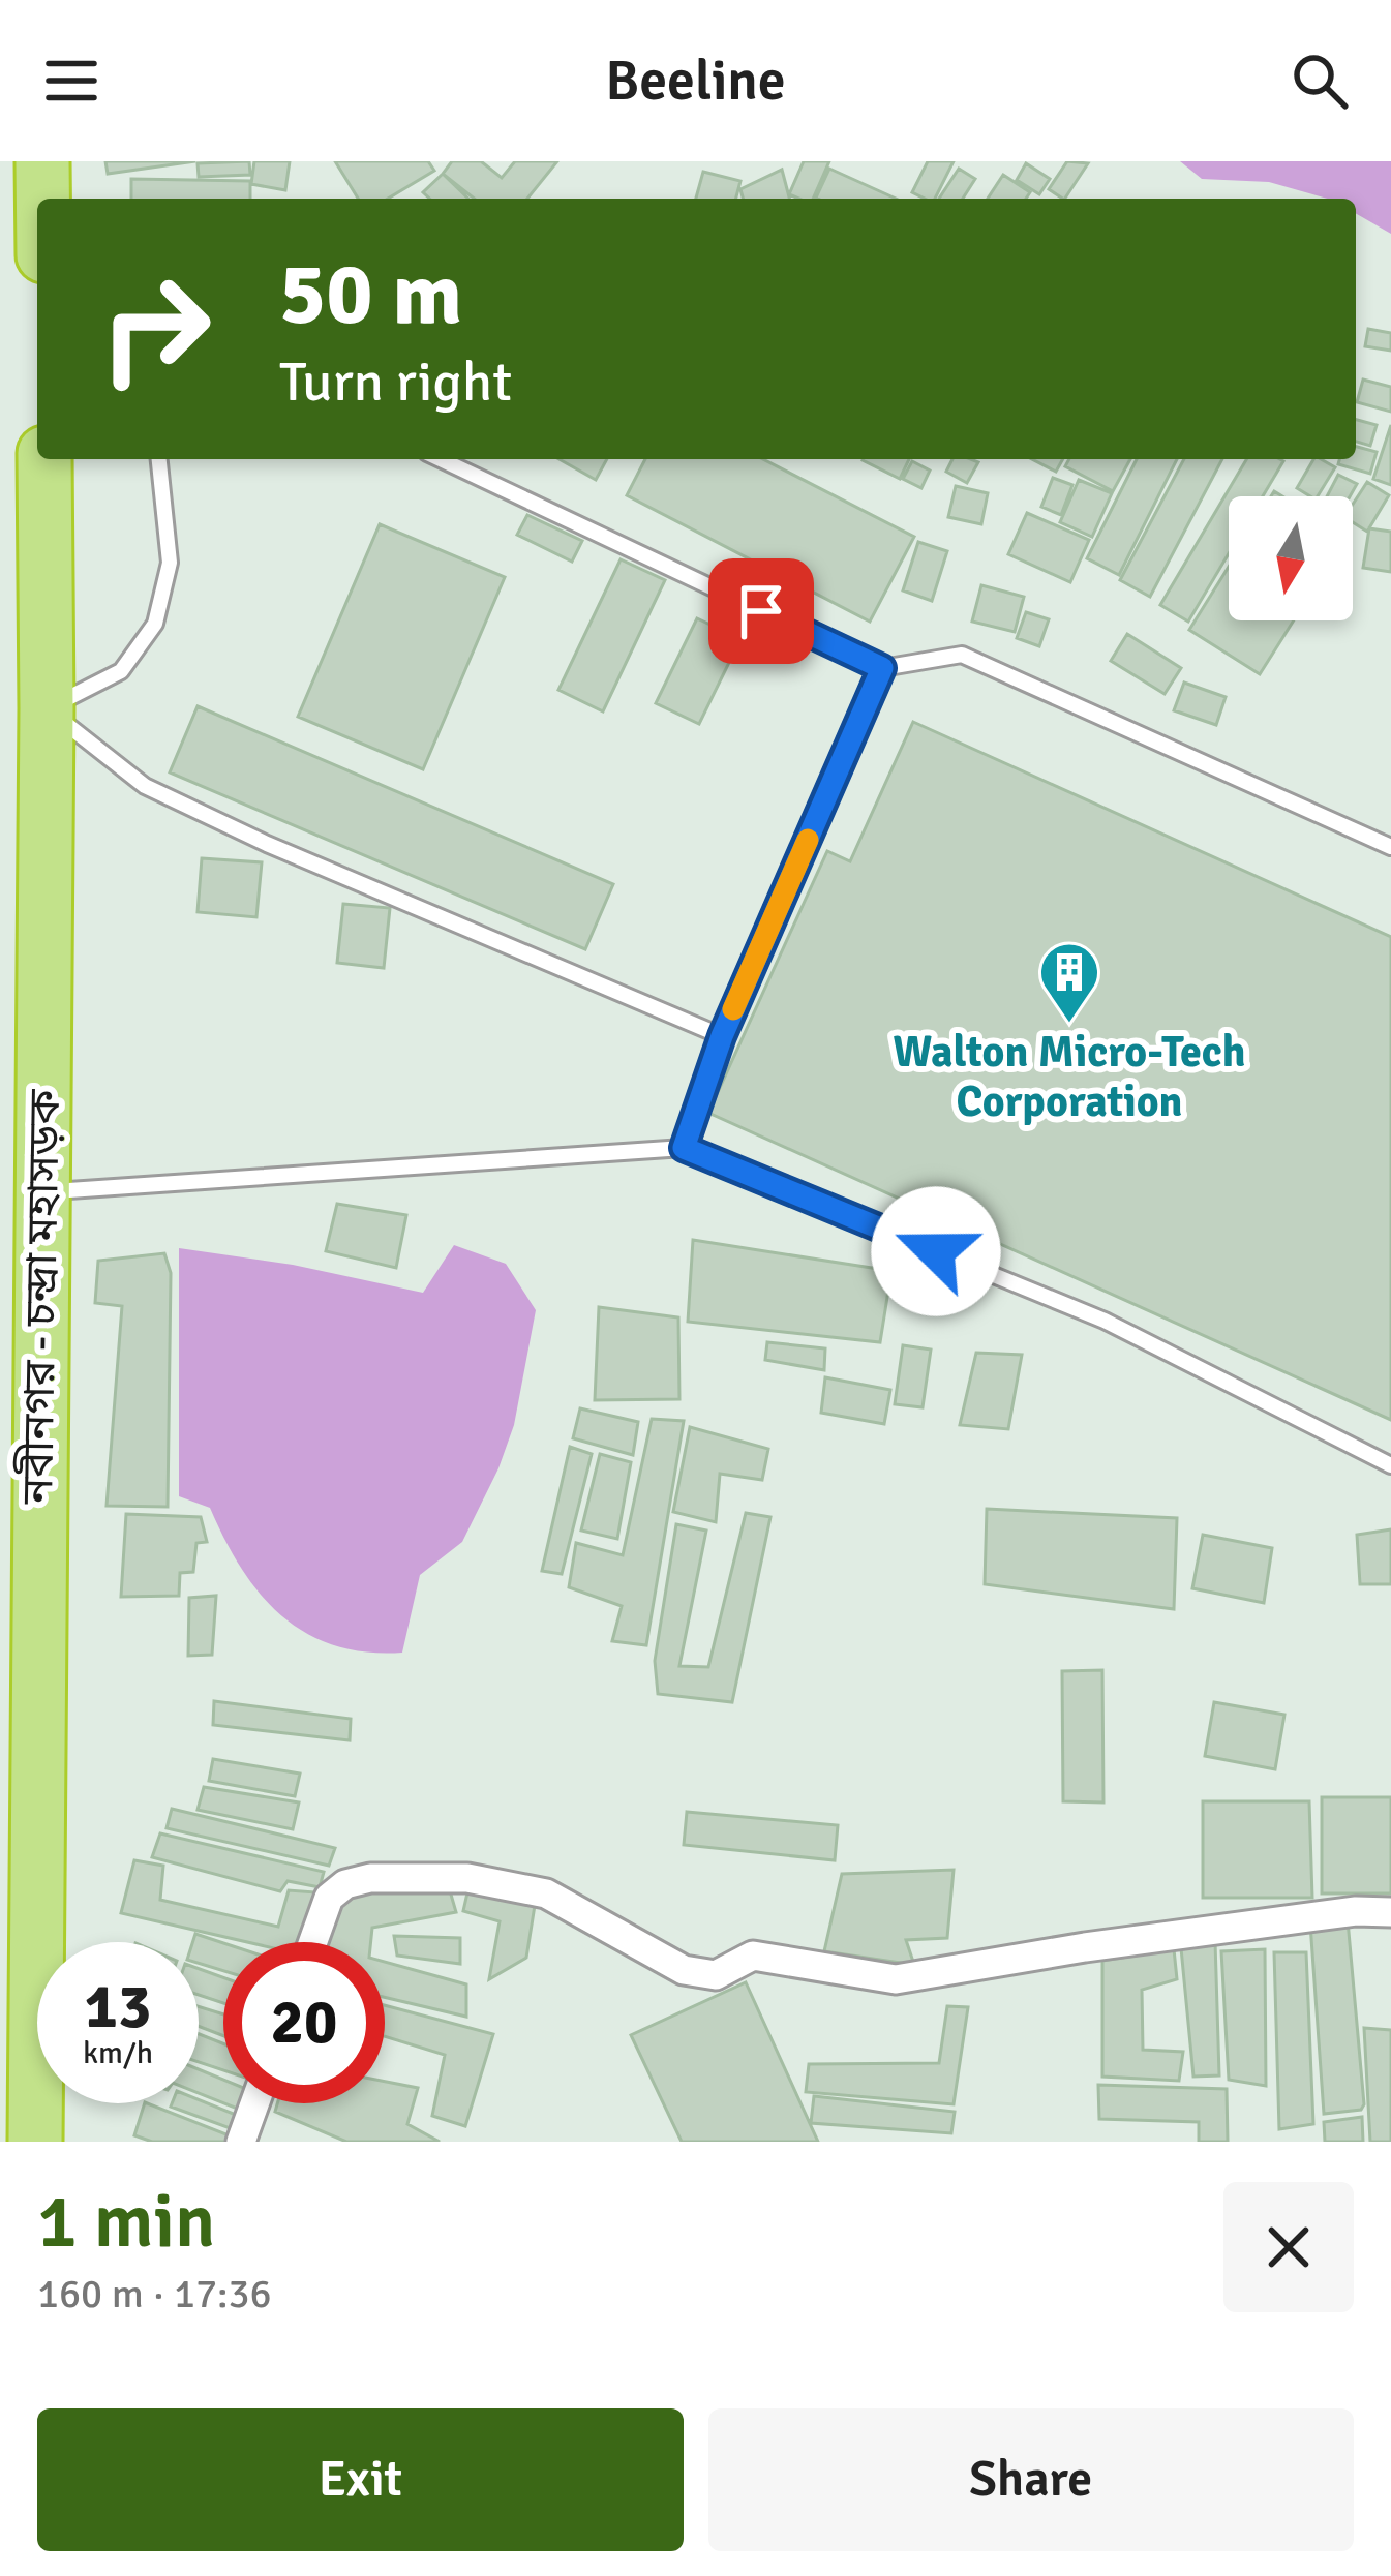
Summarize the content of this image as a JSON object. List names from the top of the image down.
{
  "streets": {
    "highway": ["নবীনগর - চন্দ্রা মহাসড়ক"]
  },
  "places": {
    "building": ["Walton Micro-Tech Corporation"]
  },
  "north": "bottom",
  "page": {
    "header": "Beeline",
    "turn": ["50 m", "Turn right"],
    "speed": "13 km/h",
    "limit": "20",
    "heading": ["1 min", "160 m · 17:36"],
    "buttons": ["Exit", "Share"]
  }
}
